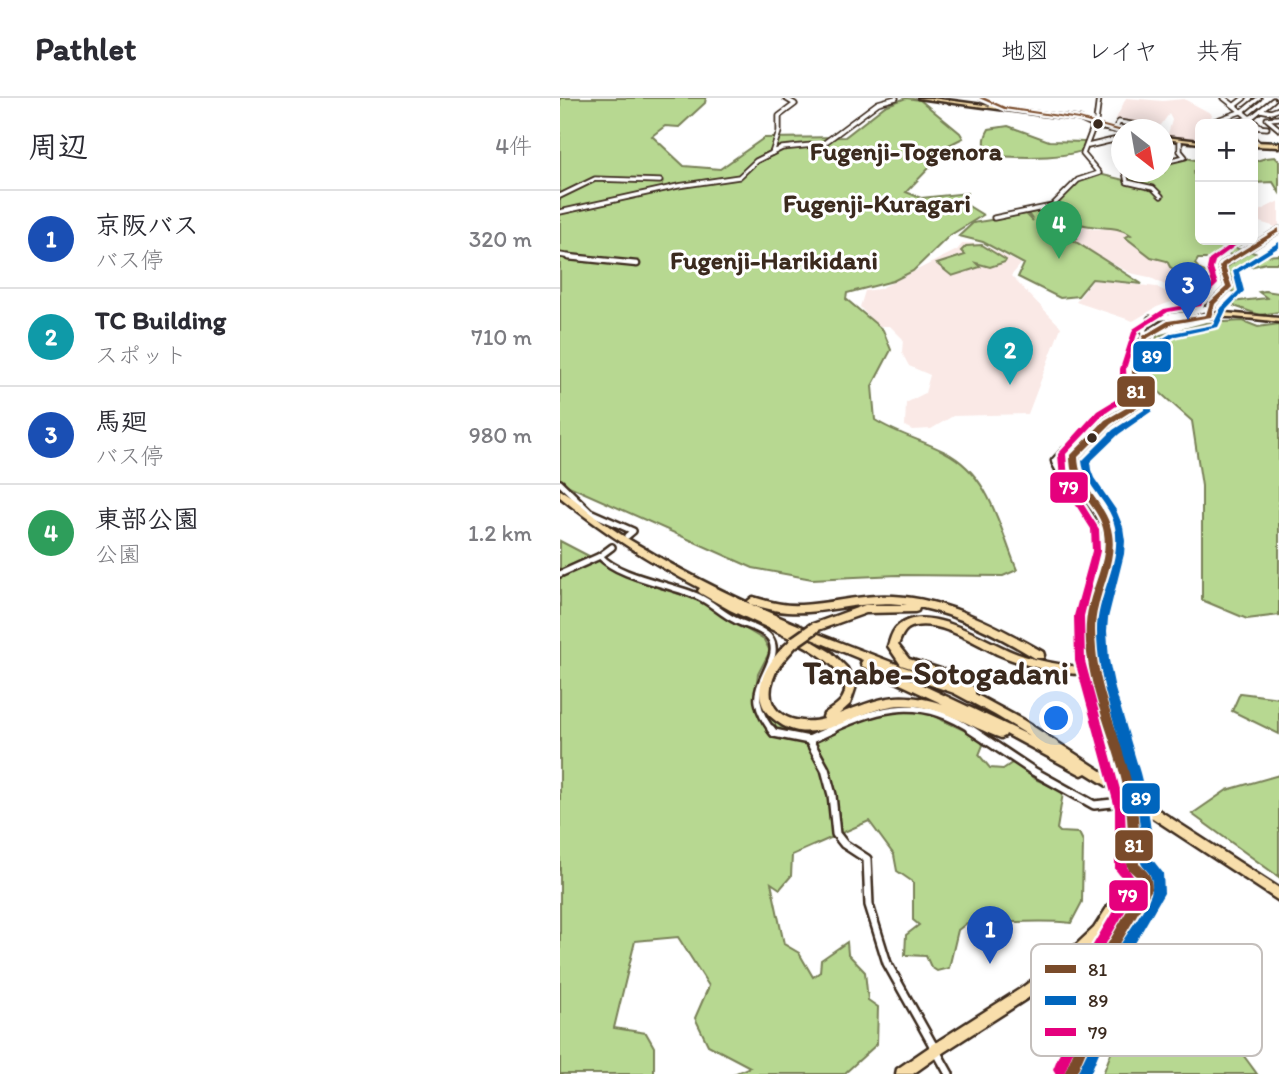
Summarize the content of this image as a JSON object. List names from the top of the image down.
{
  "districts": [
    "Fugenji-Togenora",
    "Fugenji-Kuragari",
    "Fugenji-Harikidani",
    "Tanabe-Sotogadani"
  ],
  "lines": ["transit line 81", "transit line 89", "transit line 79"],
  "legend": ["81", "89", "79"],
  "north": "bottom right",
  "page": {
    "header": "Pathlet",
    "nav": ["地図", "レイヤ", "共有"],
    "heading": ["周辺", "4件"],
    "map_buttons": ["+", "−"],
    "list": [
      {
        "mark": "1",
        "name": "京阪バス",
        "note": "バス停",
        "value": "320 m"
      },
      {
        "mark": "2",
        "name": "TC Building",
        "note": "スポット",
        "value": "710 m"
      },
      {
        "mark": "3",
        "name": "馬廻",
        "note": "バス停",
        "value": "980 m"
      },
      {
        "mark": "4",
        "name": "東部公園",
        "note": "公園",
        "value": "1.2 km"
      }
    ],
    "pins": [
      "4",
      "3",
      "2",
      "1"
    ]
  }
}
